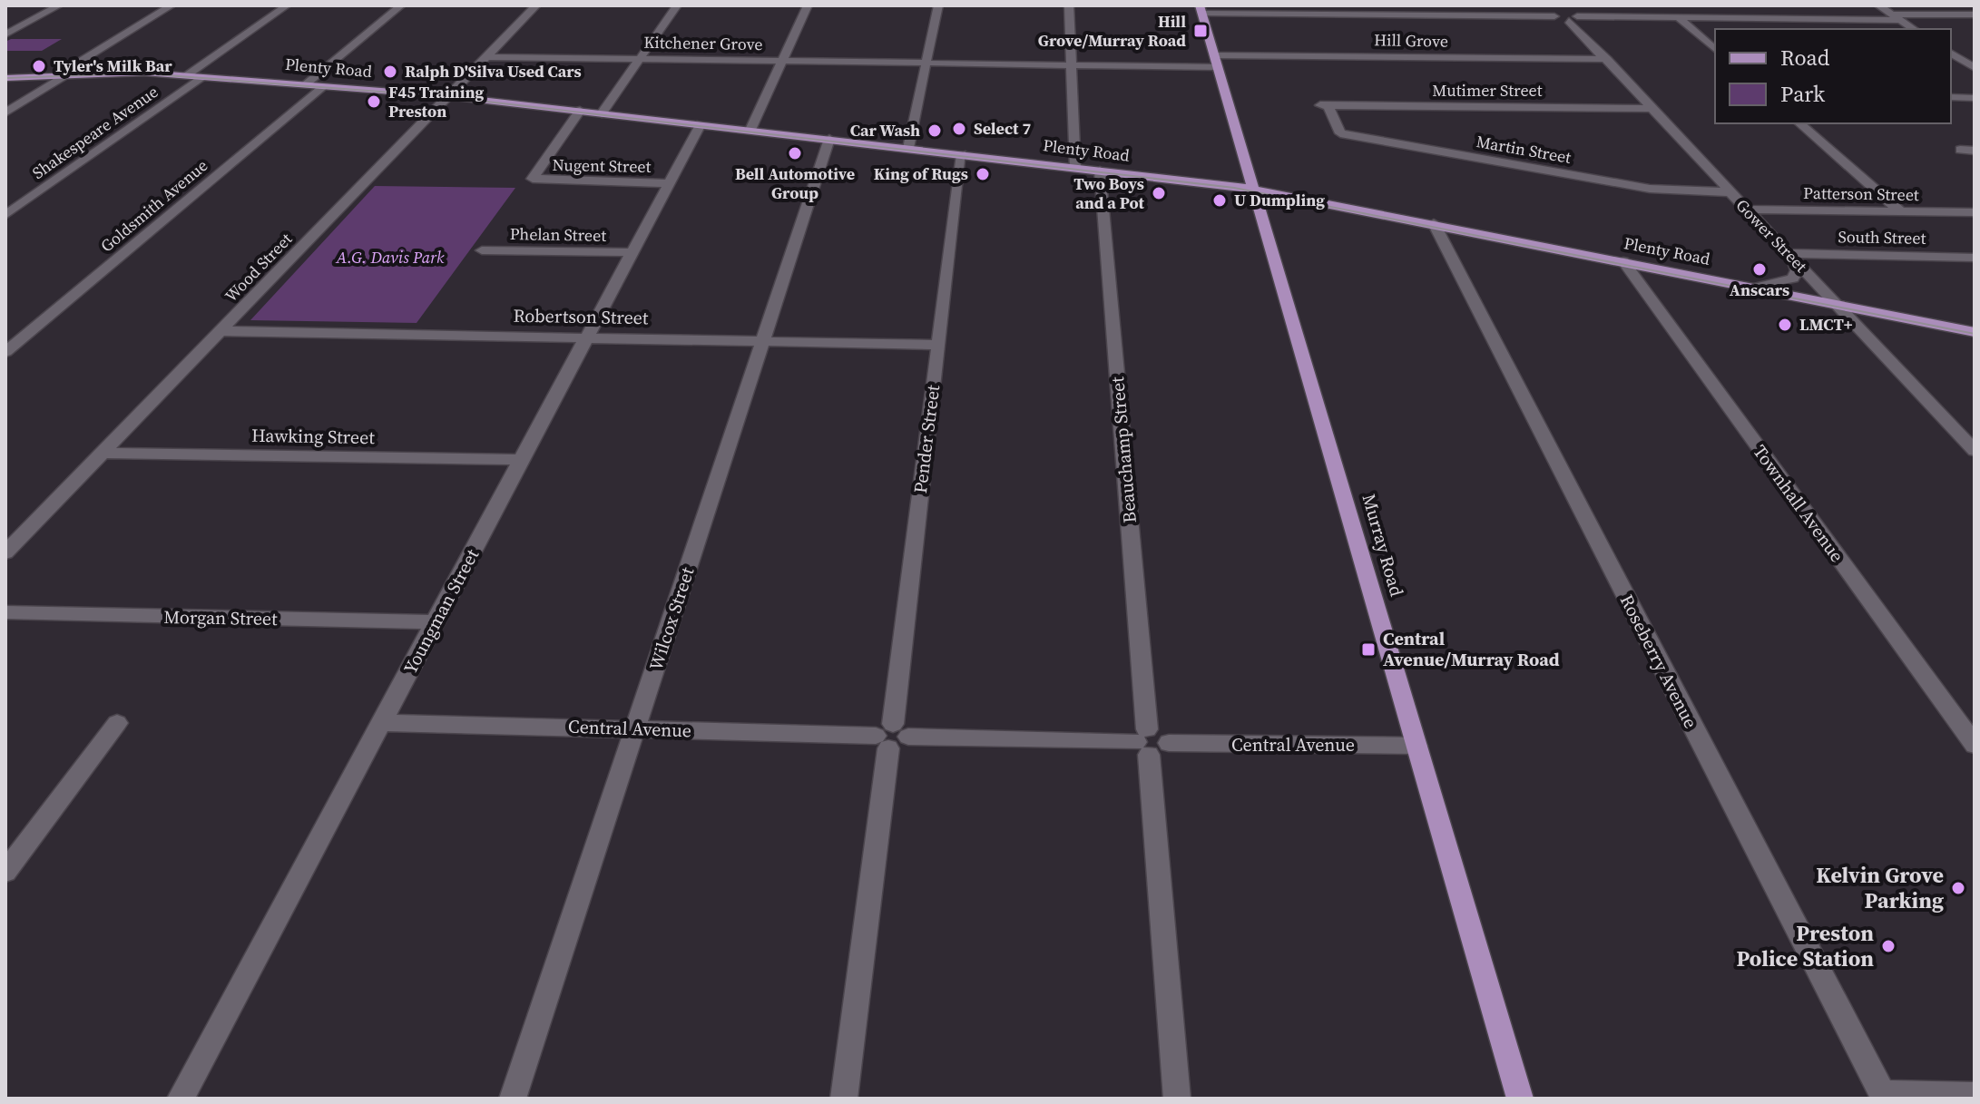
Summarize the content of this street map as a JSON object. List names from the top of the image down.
{
  "streets": {
    "main road": ["Plenty Road", "Murray Road"],
    "street": [
      "Hill Grove",
      "Kitchener Grove",
      "Mutimer Street",
      "Shakespeare Avenue",
      "Martin Street",
      "Nugent Street",
      "Patterson Street",
      "Goldsmith Avenue",
      "Phelan Street",
      "Gower Street",
      "South Street",
      "Wood Street",
      "Robertson Street",
      "Hawking Street",
      "Pender Street",
      "Beauchamp Street",
      "Townhall Avenue",
      "Youngman Street",
      "Morgan Street",
      "Wilcox Street",
      "Roseberry Avenue",
      "Central Avenue"
    ]
  },
  "crossings": [
    ["Hill Grove", "Kitchener Grove"],
    ["Hill Grove", "Gower Street"],
    ["Hill Grove", "Murray Road"],
    ["Kitchener Grove", "Wood Street"],
    ["Kitchener Grove", "Murray Road"],
    ["Plenty Road", "Shakespeare Avenue"],
    ["Plenty Road", "Nugent Street"],
    ["Plenty Road", "Goldsmith Avenue"],
    ["Plenty Road", "Gower Street"],
    ["Plenty Road", "Wood Street"],
    ["Plenty Road", "Pender Street"],
    ["Plenty Road", "Beauchamp Street"],
    ["Plenty Road", "Townhall Avenue"],
    ["Plenty Road", "Murray Road"],
    ["Plenty Road", "Youngman Street"],
    ["Plenty Road", "Wilcox Street"],
    ["Plenty Road", "Roseberry Avenue"],
    ["Mutimer Street", "Martin Street"],
    ["Mutimer Street", "Gower Street"],
    ["Martin Street", "Gower Street"],
    ["Nugent Street", "Youngman Street"],
    ["Patterson Street", "Gower Street"],
    ["Phelan Street", "Youngman Street"],
    ["Gower Street", "South Street"],
    ["Wood Street", "Robertson Street"],
    ["Wood Street", "Hawking Street"],
    ["Robertson Street", "Pender Street"],
    ["Robertson Street", "Youngman Street"],
    ["Robertson Street", "Wilcox Street"],
    ["Hawking Street", "Youngman Street"],
    ["Pender Street", "Central Avenue"],
    ["Beauchamp Street", "Central Avenue"],
    ["Murray Road", "Central Avenue"],
    ["Youngman Street", "Morgan Street"],
    ["Youngman Street", "Central Avenue"],
    ["Wilcox Street", "Central Avenue"]
  ],
  "parks": ["A.G. Davis Park"],
  "places": {
    "transit": ["Hill Grove/Murray Road", "Central Avenue/Murray Road"],
    "other": [
      "Tyler's Milk Bar",
      "Ralph D'Silva Used Cars",
      "F45 Training Preston",
      "Select 7",
      "Car Wash",
      "Bell Automotive Group",
      "King of Rugs",
      "Two Boys and a Pot",
      "U Dumpling",
      "Anscars",
      "LMCT+",
      "Kelvin Grove Parking",
      "Preston Police Station"
    ]
  },
  "legend": ["Road", "Park"]
}
